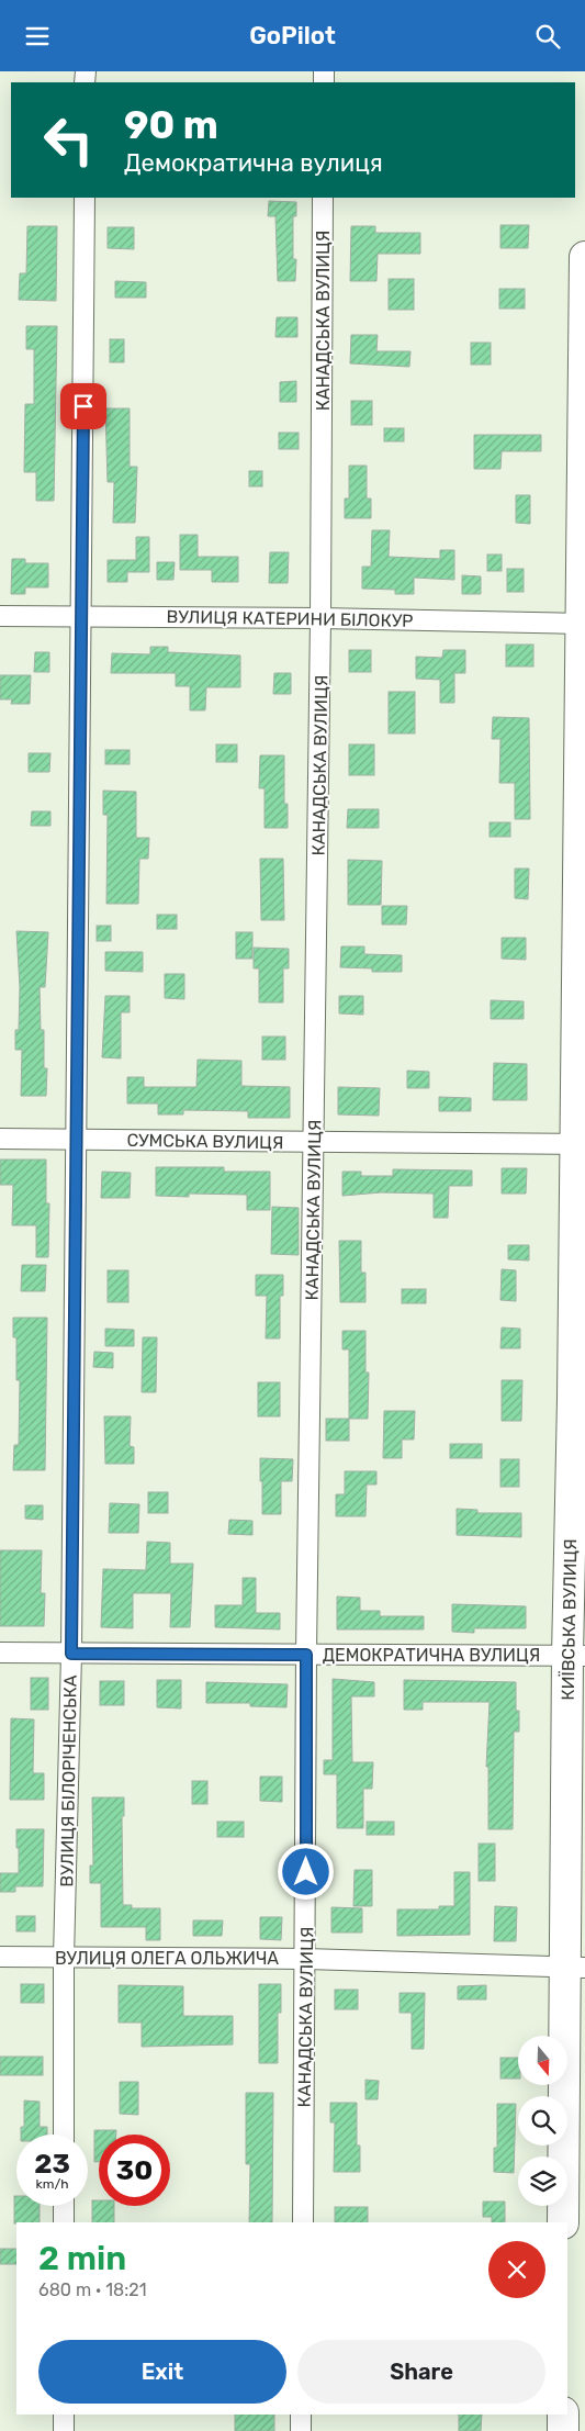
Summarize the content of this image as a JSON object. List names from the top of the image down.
{
  "streets": {
    "highway": ["КИЇВСЬКА ВУЛИЦЯ"],
    "street": [
      "КАНАДСЬКА ВУЛИЦЯ",
      "ВУЛИЦЯ КАТЕРИНИ БІЛОКУР",
      "СУМСЬКА ВУЛИЦЯ",
      "ДЕМОКРАТИЧНА ВУЛИЦЯ",
      "ВУЛИЦЯ БІЛОРІЧЕНСЬКА",
      "ВУЛИЦЯ ОЛЕГА ОЛЬЖИЧА"
    ]
  },
  "crossings": [
    ["КАНАДСЬКА ВУЛИЦЯ", "ВУЛИЦЯ КАТЕРИНИ БІЛОКУР"],
    ["КАНАДСЬКА ВУЛИЦЯ", "СУМСЬКА ВУЛИЦЯ"],
    ["КАНАДСЬКА ВУЛИЦЯ", "ДЕМОКРАТИЧНА ВУЛИЦЯ"],
    ["КАНАДСЬКА ВУЛИЦЯ", "ВУЛИЦЯ ОЛЕГА ОЛЬЖИЧА"],
    ["ВУЛИЦЯ КАТЕРИНИ БІЛОКУР", "КИЇВСЬКА ВУЛИЦЯ"],
    ["ВУЛИЦЯ КАТЕРИНИ БІЛОКУР", "ВУЛИЦЯ БІЛОРІЧЕНСЬКА"],
    ["СУМСЬКА ВУЛИЦЯ", "КИЇВСЬКА ВУЛИЦЯ"],
    ["СУМСЬКА ВУЛИЦЯ", "ВУЛИЦЯ БІЛОРІЧЕНСЬКА"],
    ["КИЇВСЬКА ВУЛИЦЯ", "ДЕМОКРАТИЧНА ВУЛИЦЯ"],
    ["КИЇВСЬКА ВУЛИЦЯ", "ВУЛИЦЯ ОЛЕГА ОЛЬЖИЧА"],
    ["ДЕМОКРАТИЧНА ВУЛИЦЯ", "ВУЛИЦЯ БІЛОРІЧЕНСЬКА"],
    ["ВУЛИЦЯ БІЛОРІЧЕНСЬКА", "ВУЛИЦЯ ОЛЕГА ОЛЬЖИЧА"]
  ],
  "north": "bottom",
  "page": {
    "header": "GoPilot",
    "turn": ["90 m", "Демократична вулиця"],
    "speed": "23 km/h",
    "limit": "30",
    "heading": ["2 min", "680 m · 18:21"],
    "buttons": ["Exit", "Share"]
  }
}
